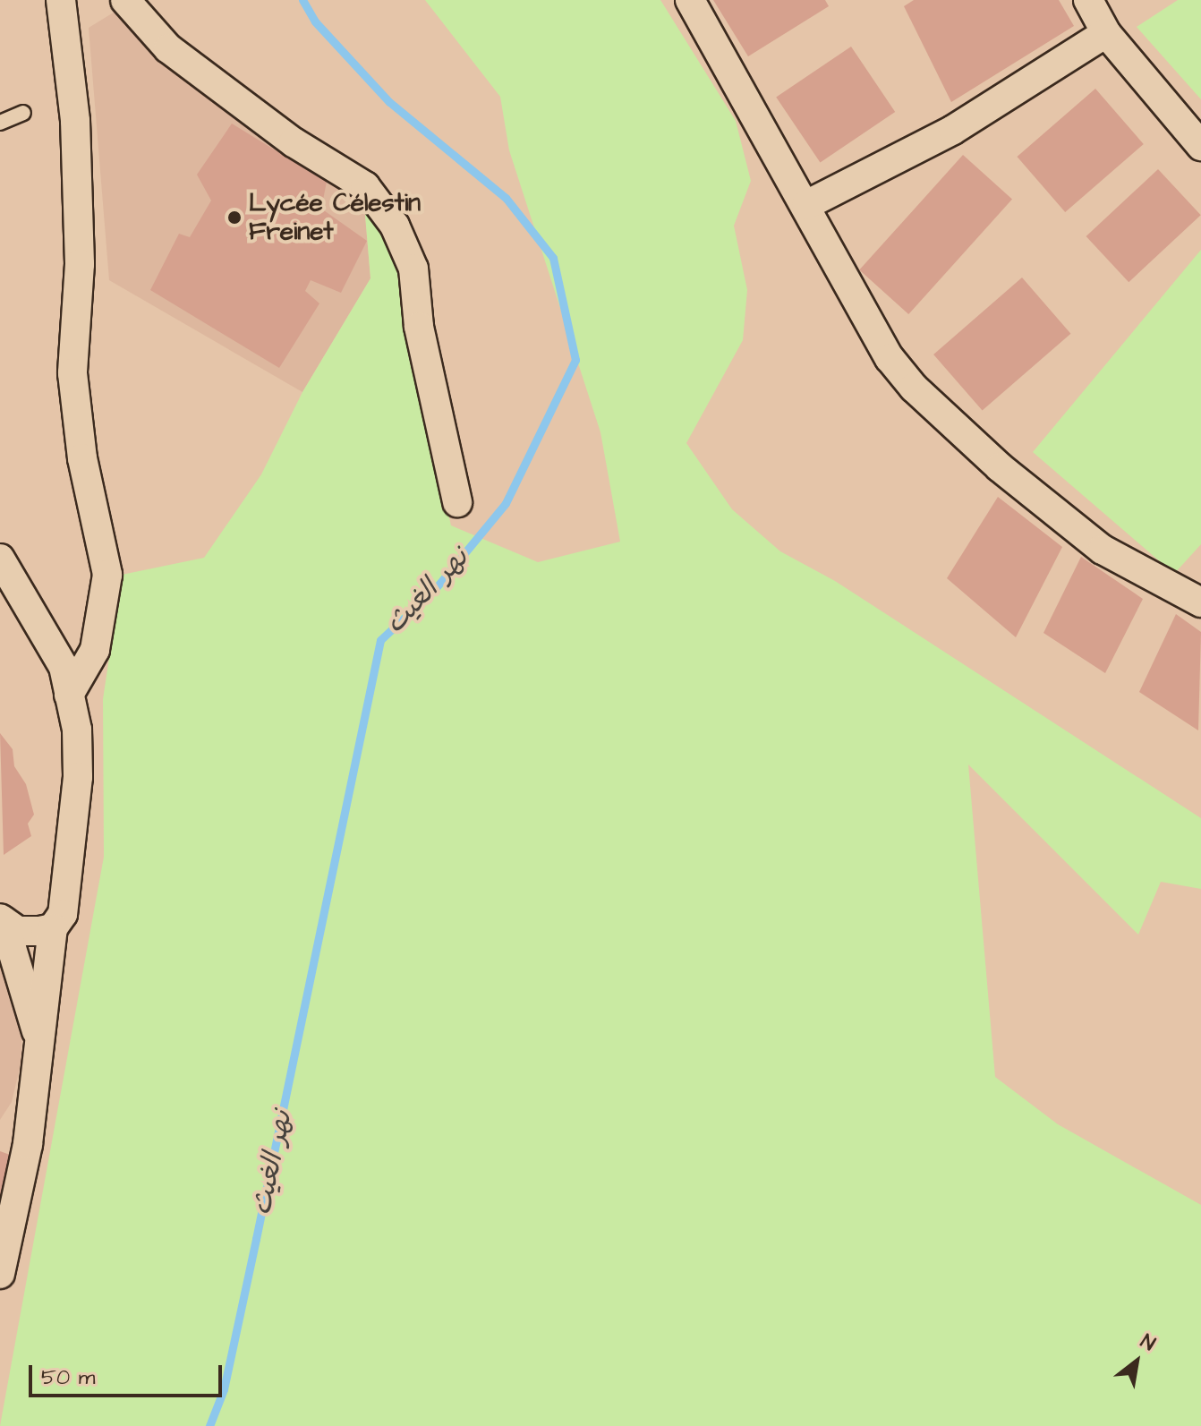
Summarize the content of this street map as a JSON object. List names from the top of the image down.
{
  "water": ["نهر الغيث"],
  "places": ["Lycée Célestin Freinet"],
  "scale_bar": "50 m",
  "north": "top right"
}
